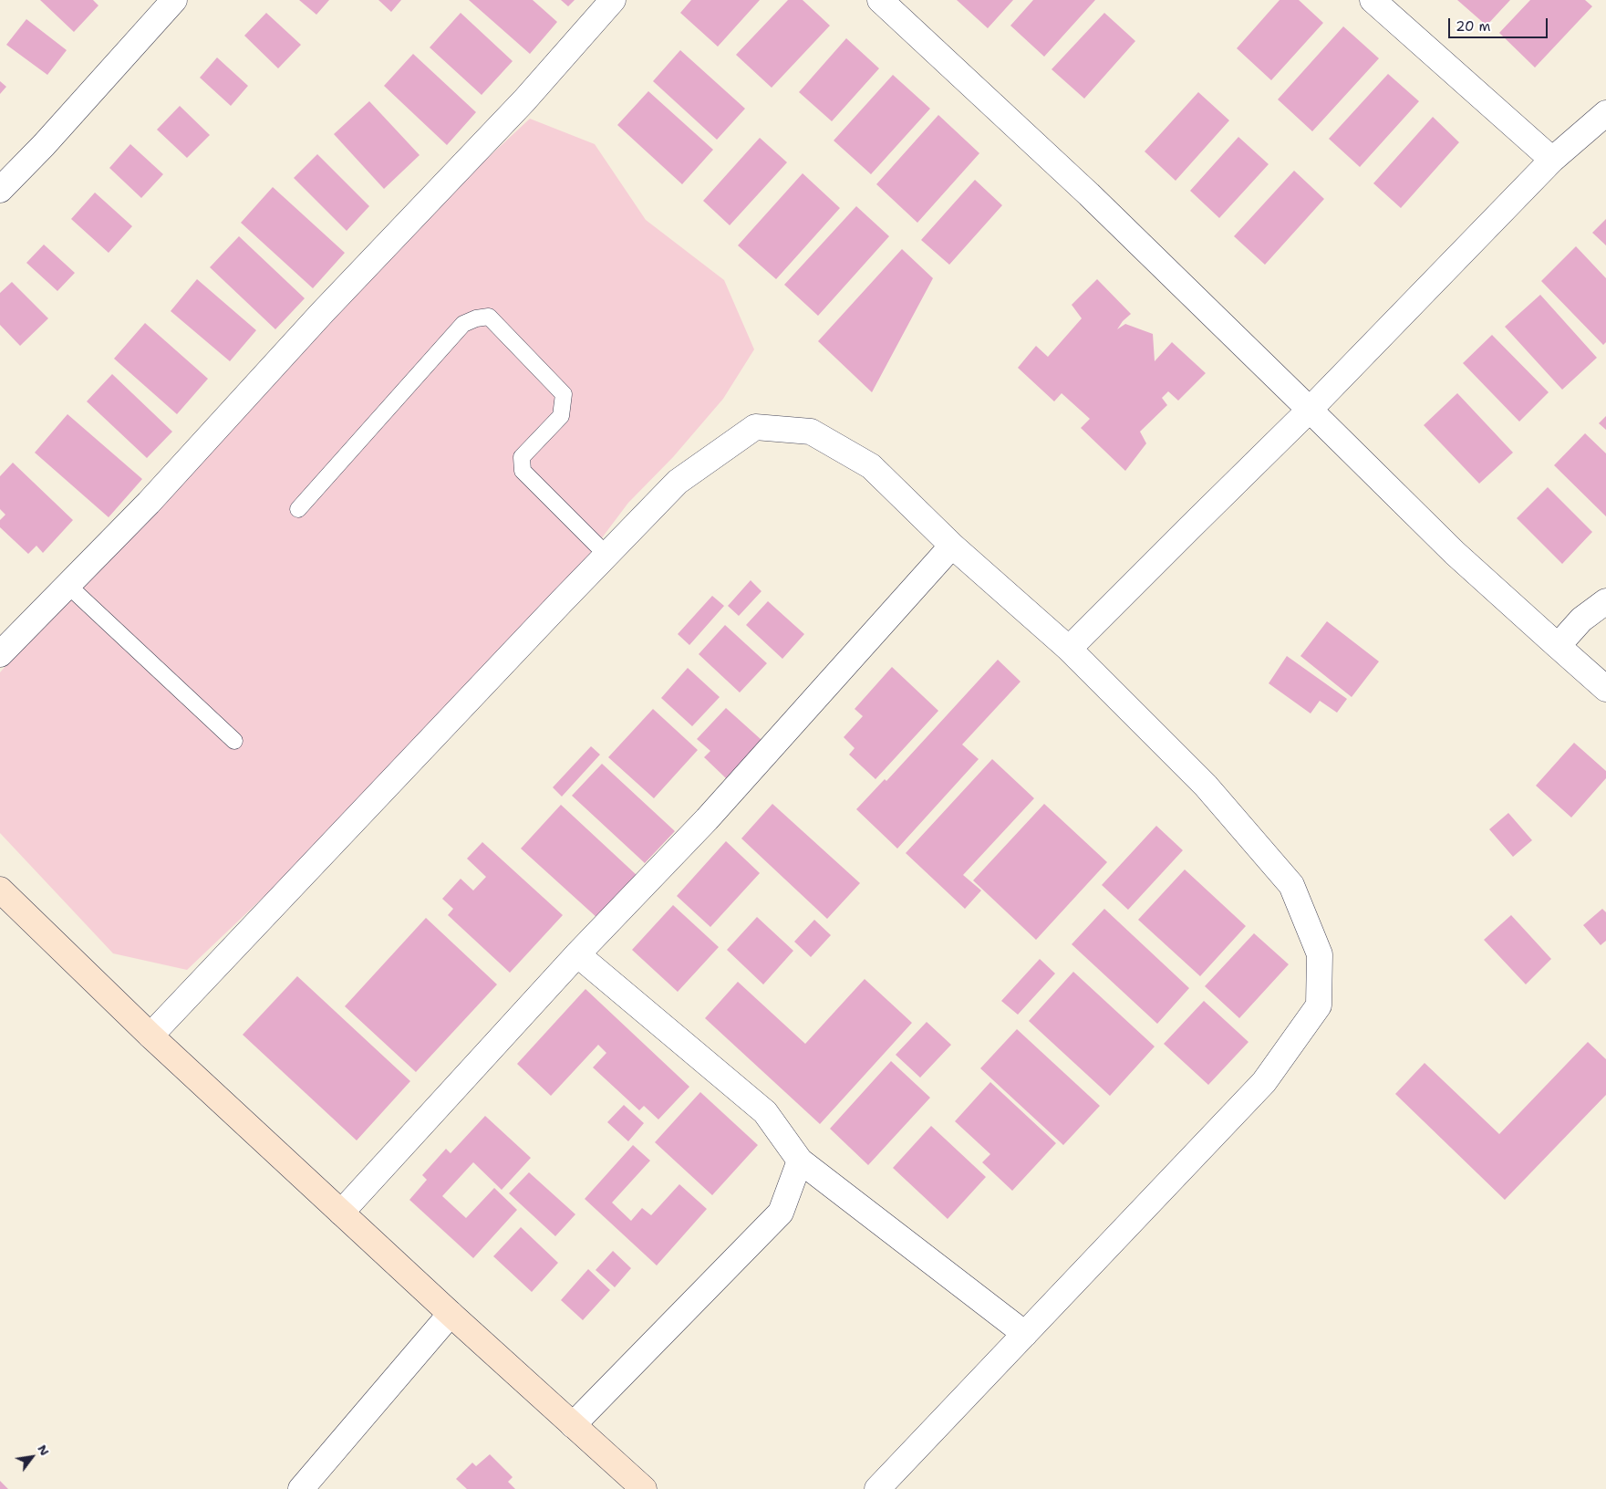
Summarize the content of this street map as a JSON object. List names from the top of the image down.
{
  "scale_bar": "20 m",
  "north": "top right"
}
